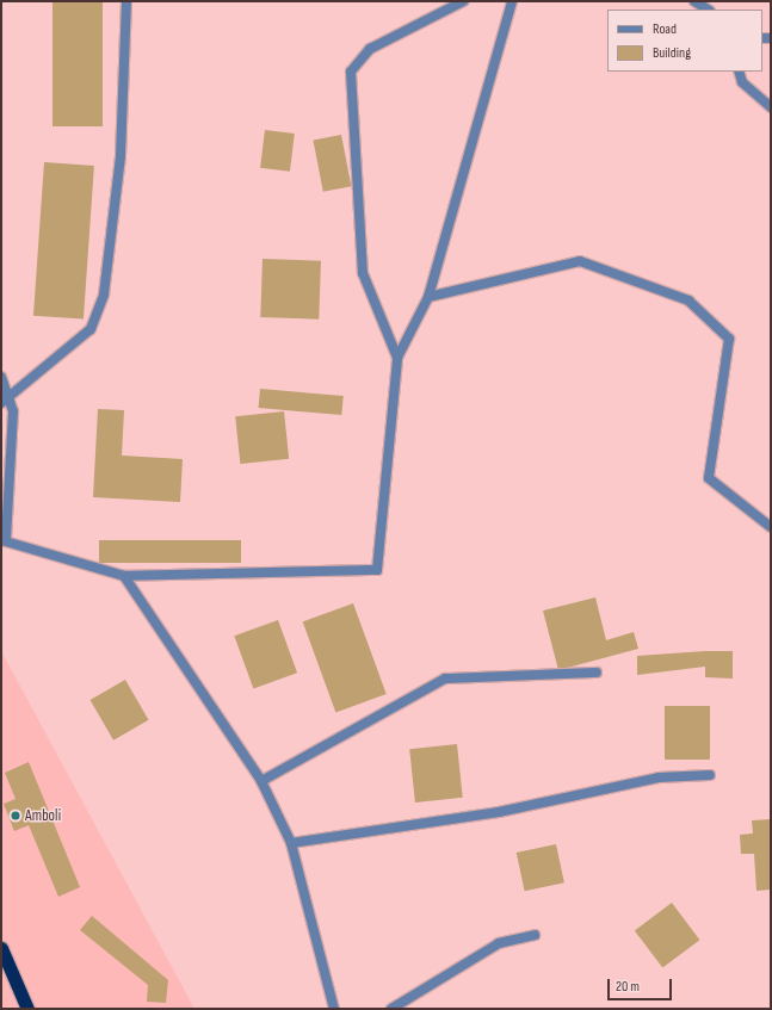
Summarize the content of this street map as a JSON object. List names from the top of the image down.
{
  "places": ["Amboli"],
  "legend": ["Road", "Building"],
  "scale_bar": "20 m"
}
